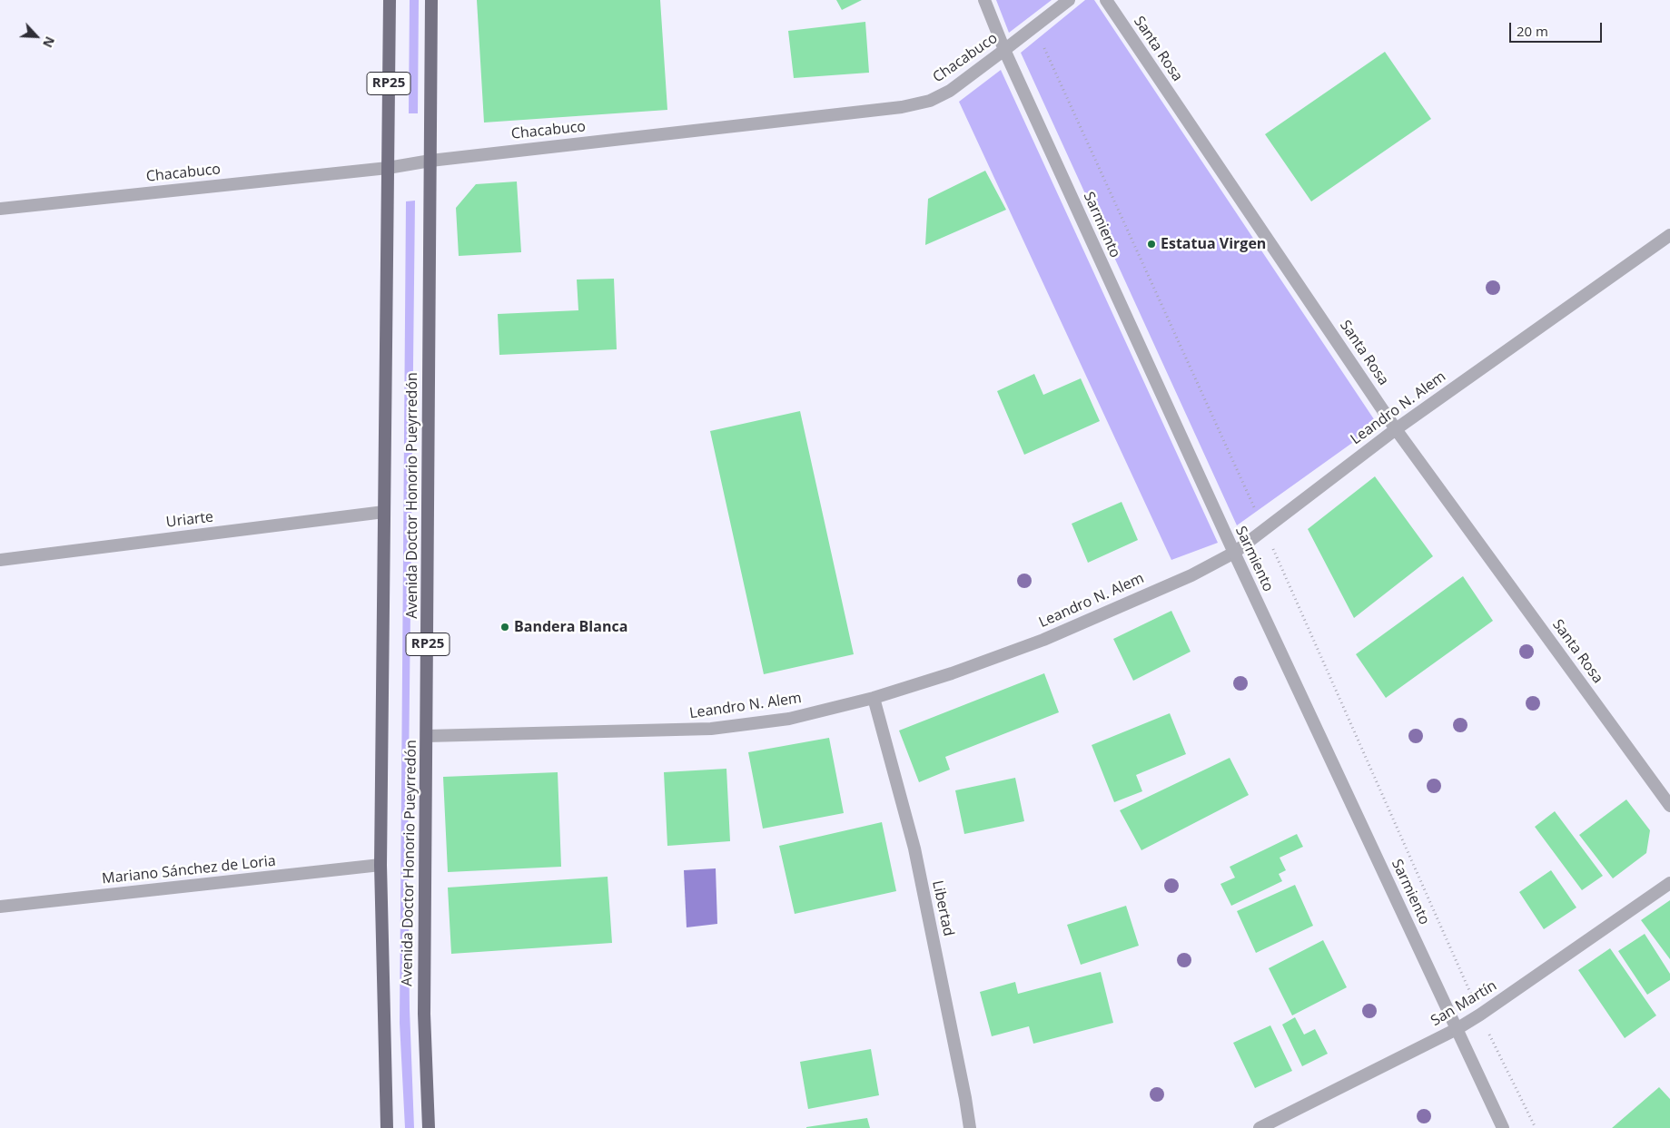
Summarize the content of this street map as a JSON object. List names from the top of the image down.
{
  "streets": {
    "main road": ["RP25", "Avenida Doctor Honorio Pueyrredón"],
    "street": [
      "Santa Rosa",
      "Chacabuco",
      "Sarmiento",
      "Leandro N. Alem",
      "Uriarte",
      "Mariano Sánchez de Loria",
      "Libertad",
      "San Martín"
    ]
  },
  "crossings": [
    ["Santa Rosa", "Leandro N. Alem"],
    ["Chacabuco", "Sarmiento"],
    ["Chacabuco", "Avenida Doctor Honorio Pueyrredón"],
    ["Sarmiento", "Leandro N. Alem"],
    ["Sarmiento", "San Martín"],
    ["Leandro N. Alem", "Avenida Doctor Honorio Pueyrredón"],
    ["Leandro N. Alem", "Libertad"],
    ["Avenida Doctor Honorio Pueyrredón", "Uriarte"],
    ["Avenida Doctor Honorio Pueyrredón", "Mariano Sánchez de Loria"]
  ],
  "places": ["Estatua Virgen", "Bandera Blanca"],
  "scale_bar": "20 m",
  "north": "bottom right"
}
